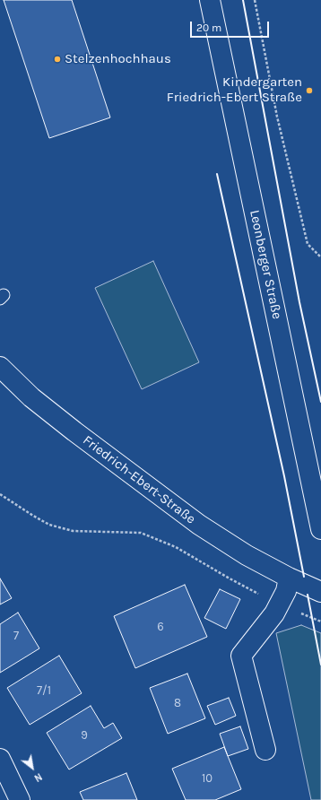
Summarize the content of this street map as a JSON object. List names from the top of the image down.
{
  "streets": {
    "street": ["Leonberger Straße", "Friedrich-Ebert-Straße"]
  },
  "places": ["Stelzenhochhaus", "Kindergarten Friedrich-Ebert Straße"],
  "house_numbers": [
    "6",
    "7",
    "7/1",
    "8",
    "9",
    "10"
  ],
  "scale_bar": "20 m",
  "north": "bottom right"
}
